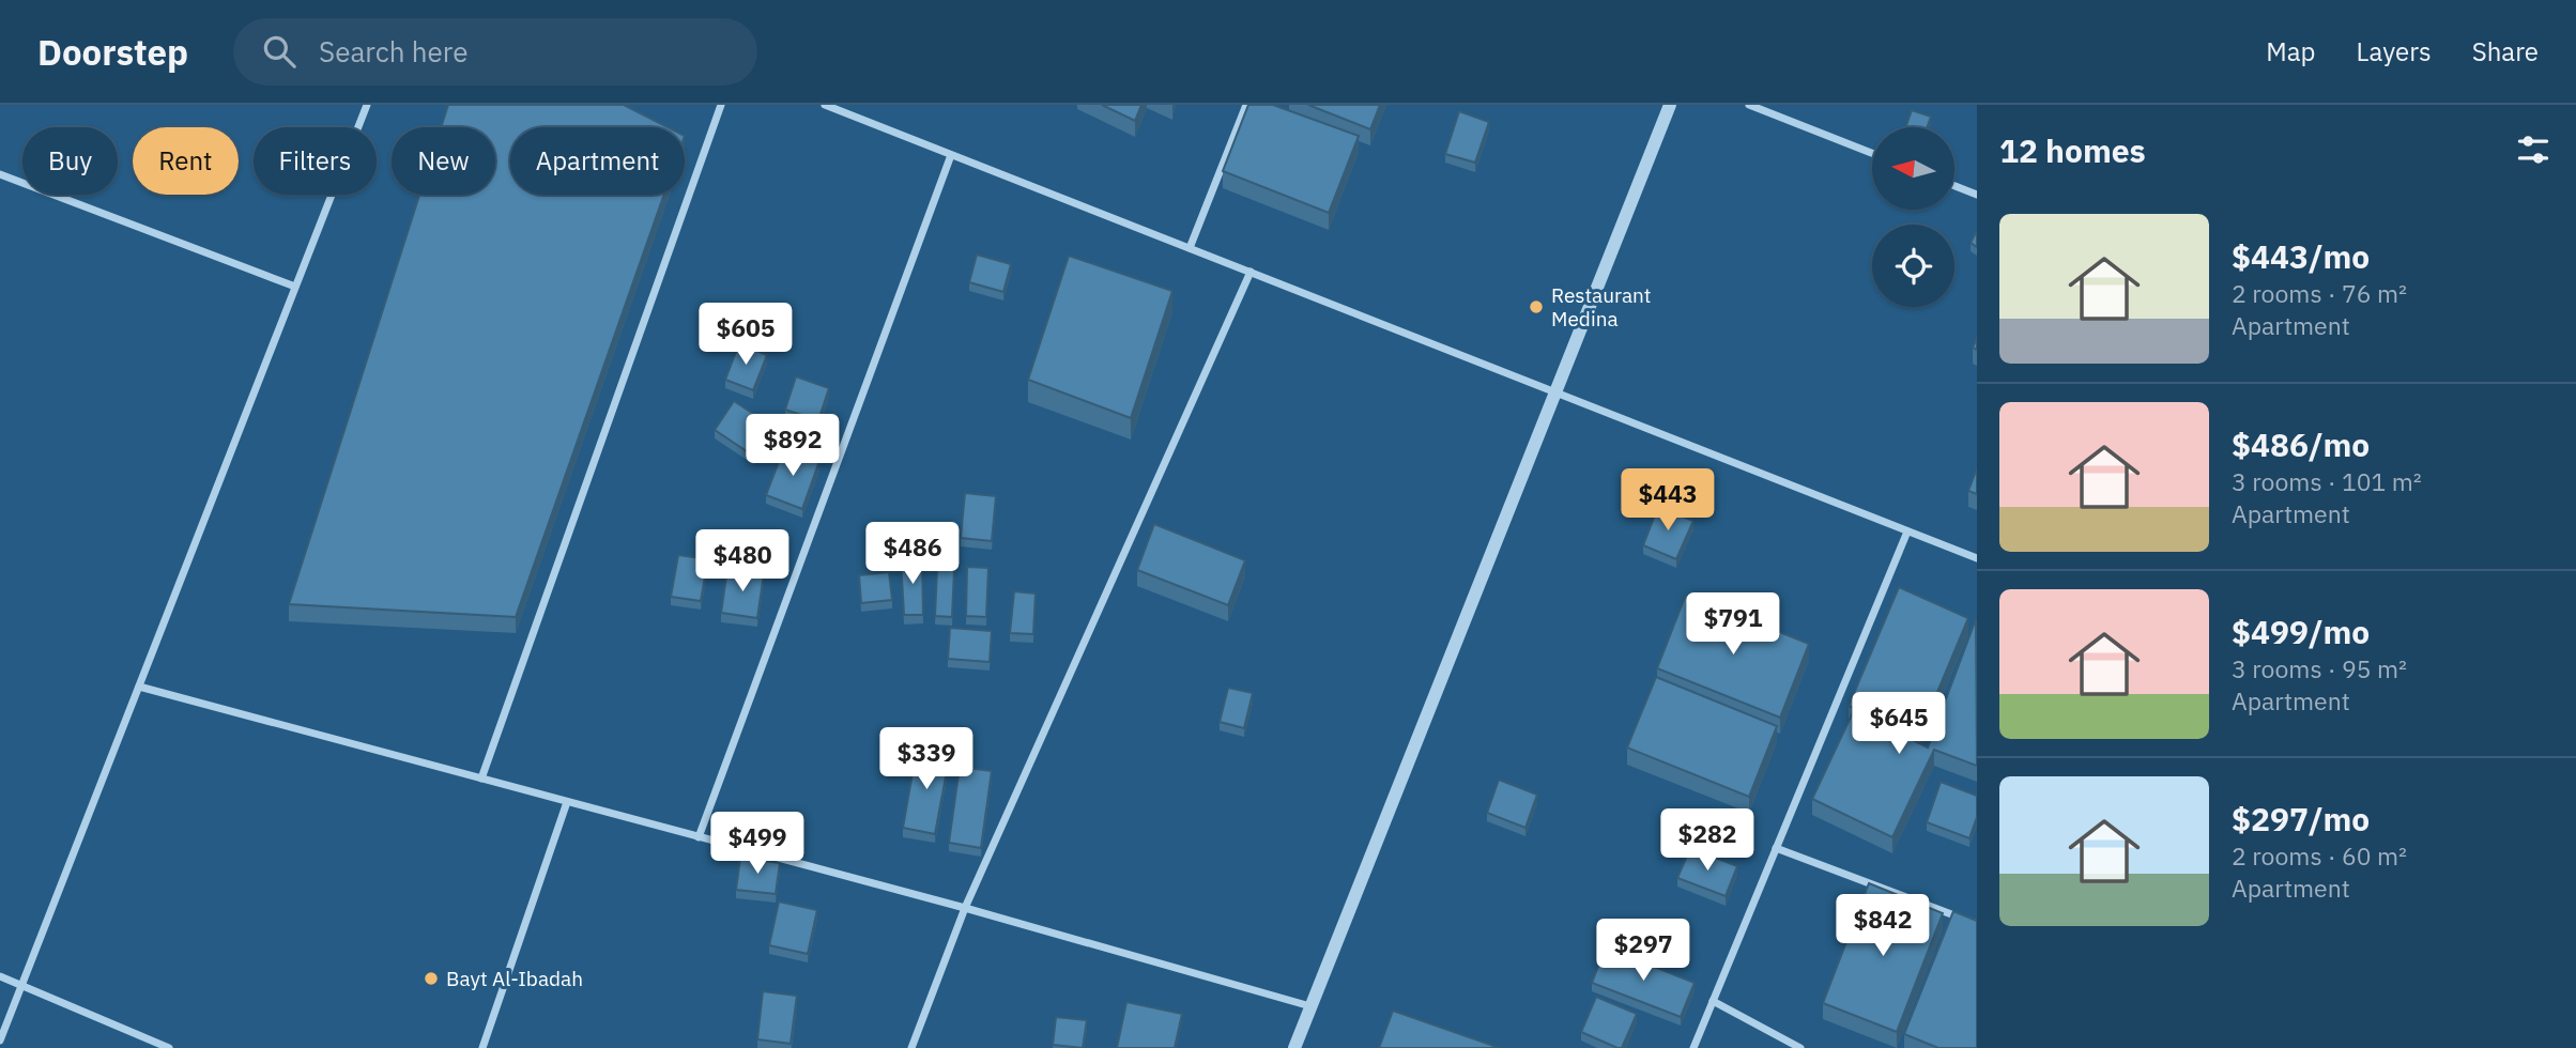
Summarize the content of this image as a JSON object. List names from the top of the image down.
{
  "places": ["Restaurant Medina", "Bayt Al-Ibadah"],
  "north": "left",
  "page": {
    "header": "Doorstep",
    "search": "Search here",
    "nav": ["Map", "Layers", "Share"],
    "heading": "12 homes",
    "chip": [
      "Buy",
      "Rent",
      "Filters",
      "New",
      "Apartment"
    ],
    "list": [
      {
        "name": "$443/mo",
        "note": "2 rooms · 76 m² · Apartment"
      },
      {
        "name": "$486/mo",
        "note": "3 rooms · 101 m² · Apartment"
      },
      {
        "name": "$499/mo",
        "note": "3 rooms · 95 m² · Apartment"
      },
      {
        "name": "$297/mo",
        "note": "2 rooms · 60 m² · Apartment"
      }
    ],
    "price": [
      "$605",
      "$892",
      "$443",
      "$486",
      "$480",
      "$791",
      "$645",
      "$339",
      "$282",
      "$499",
      "$842",
      "$297"
    ]
  }
}
